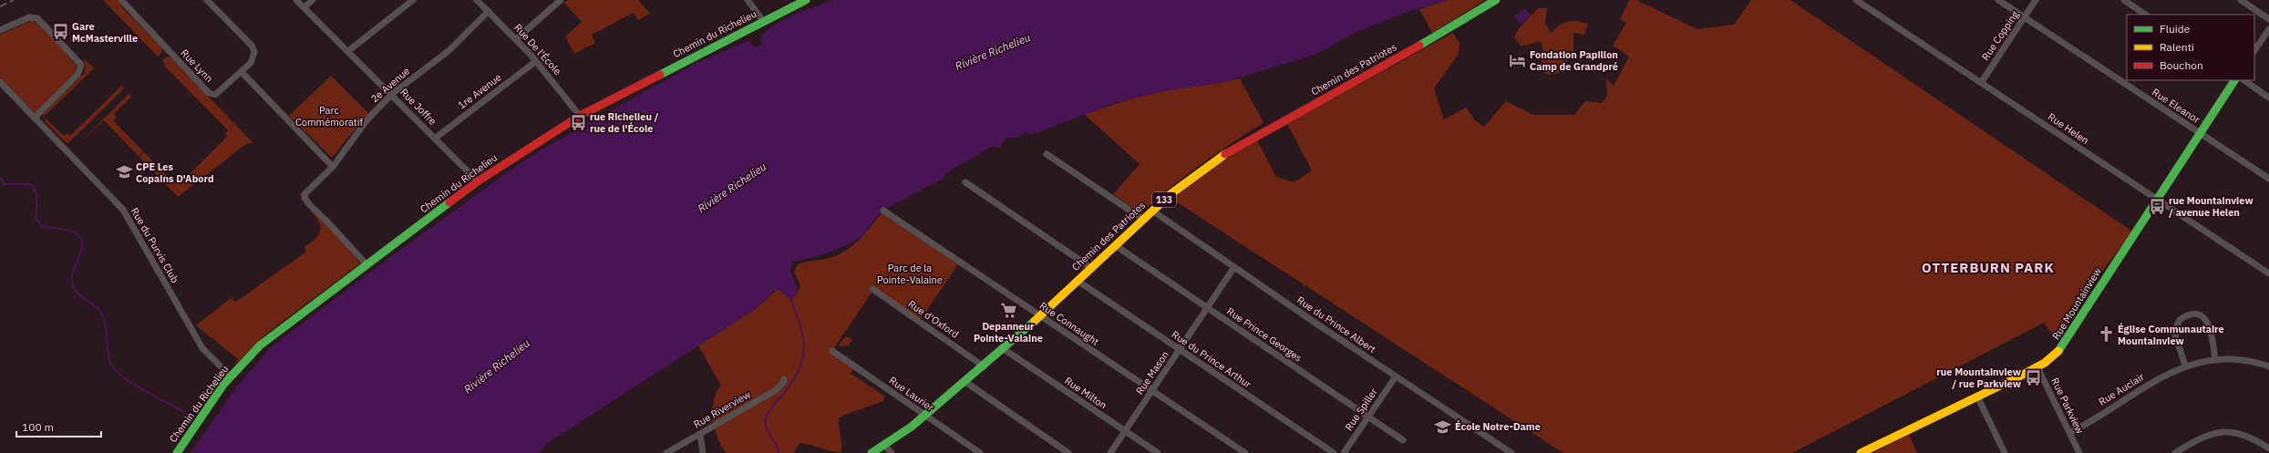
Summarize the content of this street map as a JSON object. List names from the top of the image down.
{
  "streets": {
    "main road": [
      "Chemin du Richelieu",
      "Chemin des Patriotes",
      "133",
      "Rue Mountainview"
    ],
    "street": [
      "Rue Copping",
      "Rue De l'École",
      "Rue Lynn",
      "2e Avenue",
      "1re Avenue",
      "Rue Eleanor",
      "Rue Joffre",
      "Rue Helen",
      "Rue du Purvis Club",
      "Rue d'Oxford",
      "Rue Connaught",
      "Rue du Prince Albert",
      "Rue Prince Georges",
      "Rue du Prince Arthur",
      "Rue Mason",
      "Rue Auclair",
      "Rue Milton",
      "Rue Laurier",
      "Rue Parkview",
      "Rue Riverview",
      "Rue Spiller"
    ]
  },
  "crossings": [
    ["Chemin du Richelieu", "Rue De l'École"],
    ["Chemin du Richelieu", "2e Avenue"],
    ["Chemin du Richelieu", "Rue Joffre"],
    ["Chemin du Richelieu", "Rue du Purvis Club"],
    ["Rue Copping", "Rue Eleanor"],
    ["Rue Copping", "Rue Helen"],
    ["Rue De l'École", "2e Avenue"],
    ["Rue De l'École", "1re Avenue"],
    ["Chemin des Patriotes", "Rue d'Oxford"],
    ["Chemin des Patriotes", "Rue Connaught"],
    ["Chemin des Patriotes", "Rue du Prince Albert"],
    ["Chemin des Patriotes", "Rue Prince Georges"],
    ["Chemin des Patriotes", "Rue du Prince Arthur"],
    ["Chemin des Patriotes", "Rue Milton"],
    ["Chemin des Patriotes", "Rue Laurier"],
    ["2e Avenue", "Rue Joffre"],
    ["1re Avenue", "Rue Joffre"],
    ["Rue Eleanor", "Rue Mountainview"],
    ["Rue Helen", "Rue Mountainview"],
    ["Rue Mountainview", "Rue Parkview"],
    ["Rue Connaught", "Rue Mason"],
    ["Rue du Prince Albert", "Rue Mason"],
    ["Rue du Prince Albert", "Rue Spiller"],
    ["Rue Prince Georges", "Rue Mason"],
    ["Rue Prince Georges", "Rue Spiller"],
    ["Rue du Prince Arthur", "Rue Mason"],
    ["Rue Mason", "Rue Milton"],
    ["Rue Auclair", "Rue Parkview"]
  ],
  "districts": ["OTTERBURN PARK"],
  "water": ["Rivière Richelieu"],
  "parks": ["Parc Commémoratif", "Parc de la Pointe-Valaine"],
  "places": {
    "bus stop": [
      "Gare McMasterville",
      "rue Richelieu / rue de l'École",
      "rue Mountainview / avenue Helen",
      "rue Mountainview / rue Parkview"
    ],
    "hotel": ["Fondation Papillon Camp de Grandpré"],
    "school or university": ["CPE Les Copains D'Abord", "École Notre-Dame"],
    "supermarket": ["Depanneur Pointe-Valaine"],
    "church": ["Église Communautaire Mountainview"]
  },
  "legend": ["Fluide", "Ralenti", "Bouchon"],
  "scale_bar": "100 m"
}
